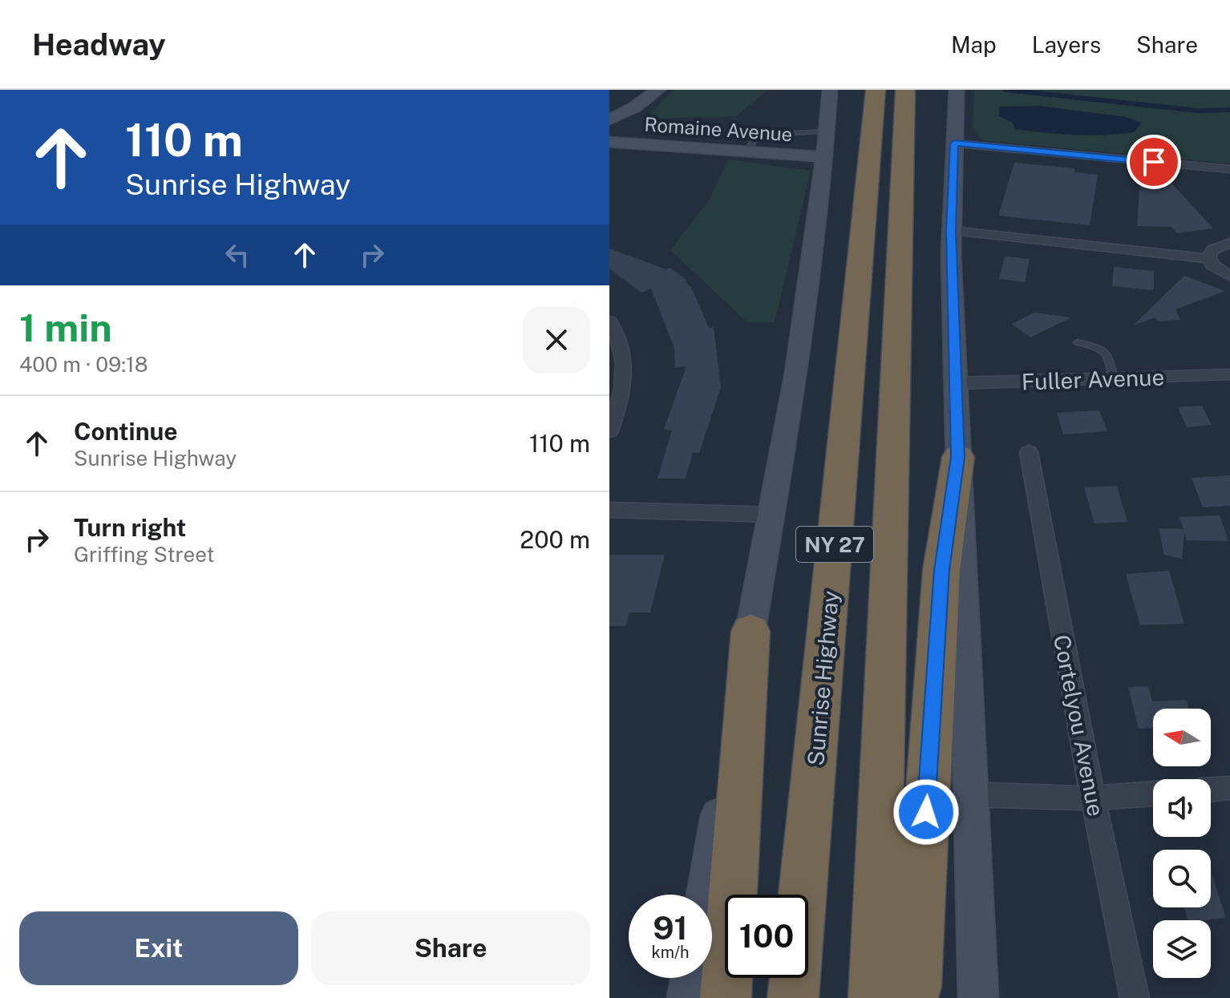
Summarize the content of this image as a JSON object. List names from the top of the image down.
{
  "streets": {
    "highway": ["NY 27", "Sunrise Highway"],
    "main road": ["Romaine Avenue"],
    "street": ["Fuller Avenue", "Cortelyou Avenue"]
  },
  "north": "left",
  "page": {
    "header": "Headway",
    "nav": ["Map", "Layers", "Share"],
    "turn": ["110 m", "Sunrise Highway"],
    "heading": ["1 min", "400 m · 09:18"],
    "list": [
      {
        "name": "Continue",
        "note": "Sunrise Highway",
        "value": "110 m"
      },
      {
        "name": "Turn right",
        "note": "Griffing Street",
        "value": "200 m"
      }
    ],
    "speed": "91 km/h",
    "limit": "100",
    "buttons": ["Exit", "Share"]
  }
}
